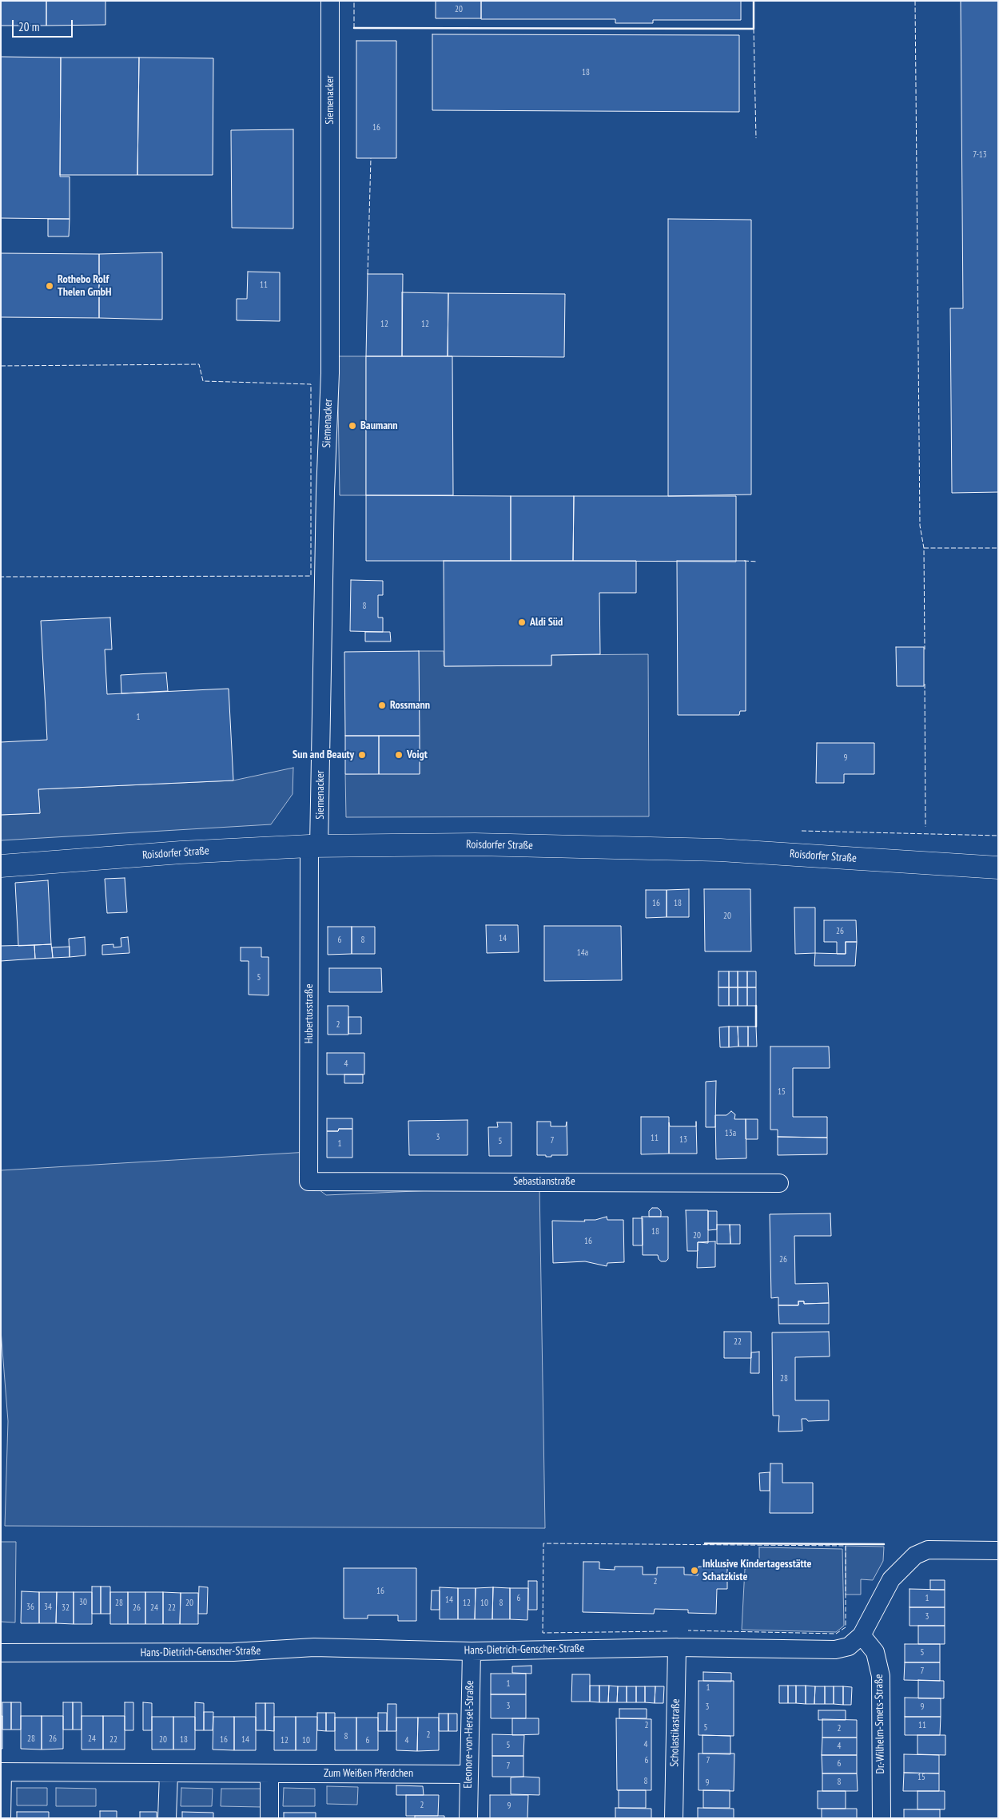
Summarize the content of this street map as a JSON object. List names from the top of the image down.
{
  "streets": {
    "main road": ["Roisdorfer Straße"],
    "street": [
      "Siemenacker",
      "Hubertusstraße",
      "Sebastianstraße",
      "Hans-Dietrich-Genscher-Straße",
      "Dr.-Wilhelm-Smets-Straße",
      "Scholastikastraße",
      "Eleonore-von-Hersel-Straße",
      "Zum Weißen Pferdchen"
    ]
  },
  "crossings": [
    ["Siemenacker", "Roisdorfer Straße"],
    ["Siemenacker", "Hubertusstraße"],
    ["Roisdorfer Straße", "Hubertusstraße"],
    ["Hubertusstraße", "Sebastianstraße"],
    ["Hans-Dietrich-Genscher-Straße", "Dr.-Wilhelm-Smets-Straße"],
    ["Hans-Dietrich-Genscher-Straße", "Scholastikastraße"],
    ["Hans-Dietrich-Genscher-Straße", "Eleonore-von-Hersel-Straße"],
    ["Eleonore-von-Hersel-Straße", "Zum Weißen Pferdchen"]
  ],
  "places": [
    "Rothebo Rolf Thelen GmbH",
    "Baumann",
    "Aldi Süd",
    "Rossmann",
    "Sun and Beauty",
    "Voigt",
    "Inklusive Kindertagesstätte Schatzkiste"
  ],
  "house_numbers": [
    "20",
    "18",
    "16",
    "7-13",
    "11",
    "12",
    "12",
    "8",
    "1",
    "9",
    "16",
    "18",
    "20",
    "26",
    "14",
    "6",
    "8",
    "14a",
    "5",
    "2",
    "4",
    "15",
    "13a",
    "3",
    "11",
    "13",
    "7",
    "5",
    "1",
    "18",
    "20",
    "16",
    "26",
    "22",
    "28",
    "2",
    "16",
    "6",
    "1",
    "14",
    "30",
    "28",
    "20",
    "12",
    "10",
    "8",
    "36",
    "34",
    "32",
    "26",
    "24",
    "22",
    "3",
    "5",
    "7",
    "1",
    "1",
    "3",
    "3",
    "9",
    "2",
    "11",
    "5",
    "2",
    "2",
    "8",
    "28",
    "26",
    "24",
    "22",
    "20",
    "18",
    "16",
    "14",
    "12",
    "10",
    "6",
    "4",
    "4",
    "5",
    "4",
    "6",
    "7",
    "6",
    "7",
    "15",
    "8",
    "8",
    "9",
    "2",
    "9"
  ],
  "scale_bar": "20 m"
}
